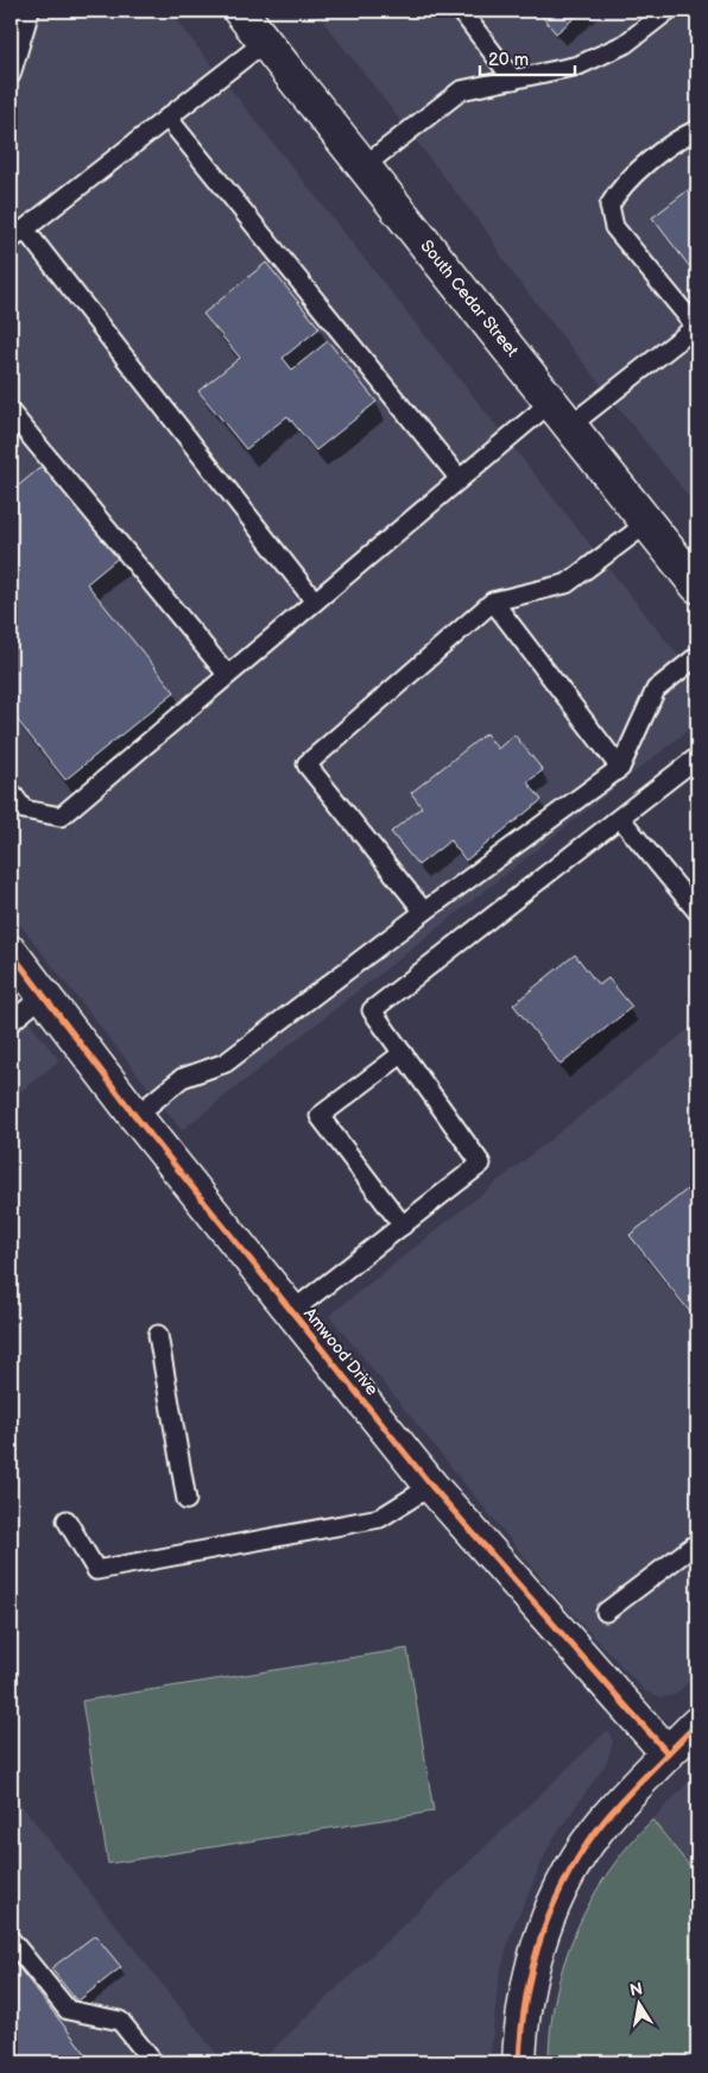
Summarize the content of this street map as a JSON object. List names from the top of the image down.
{
  "streets": {
    "street": ["South Cedar Street", "Amwood Drive"]
  },
  "scale_bar": "20 m",
  "north": "top"
}
